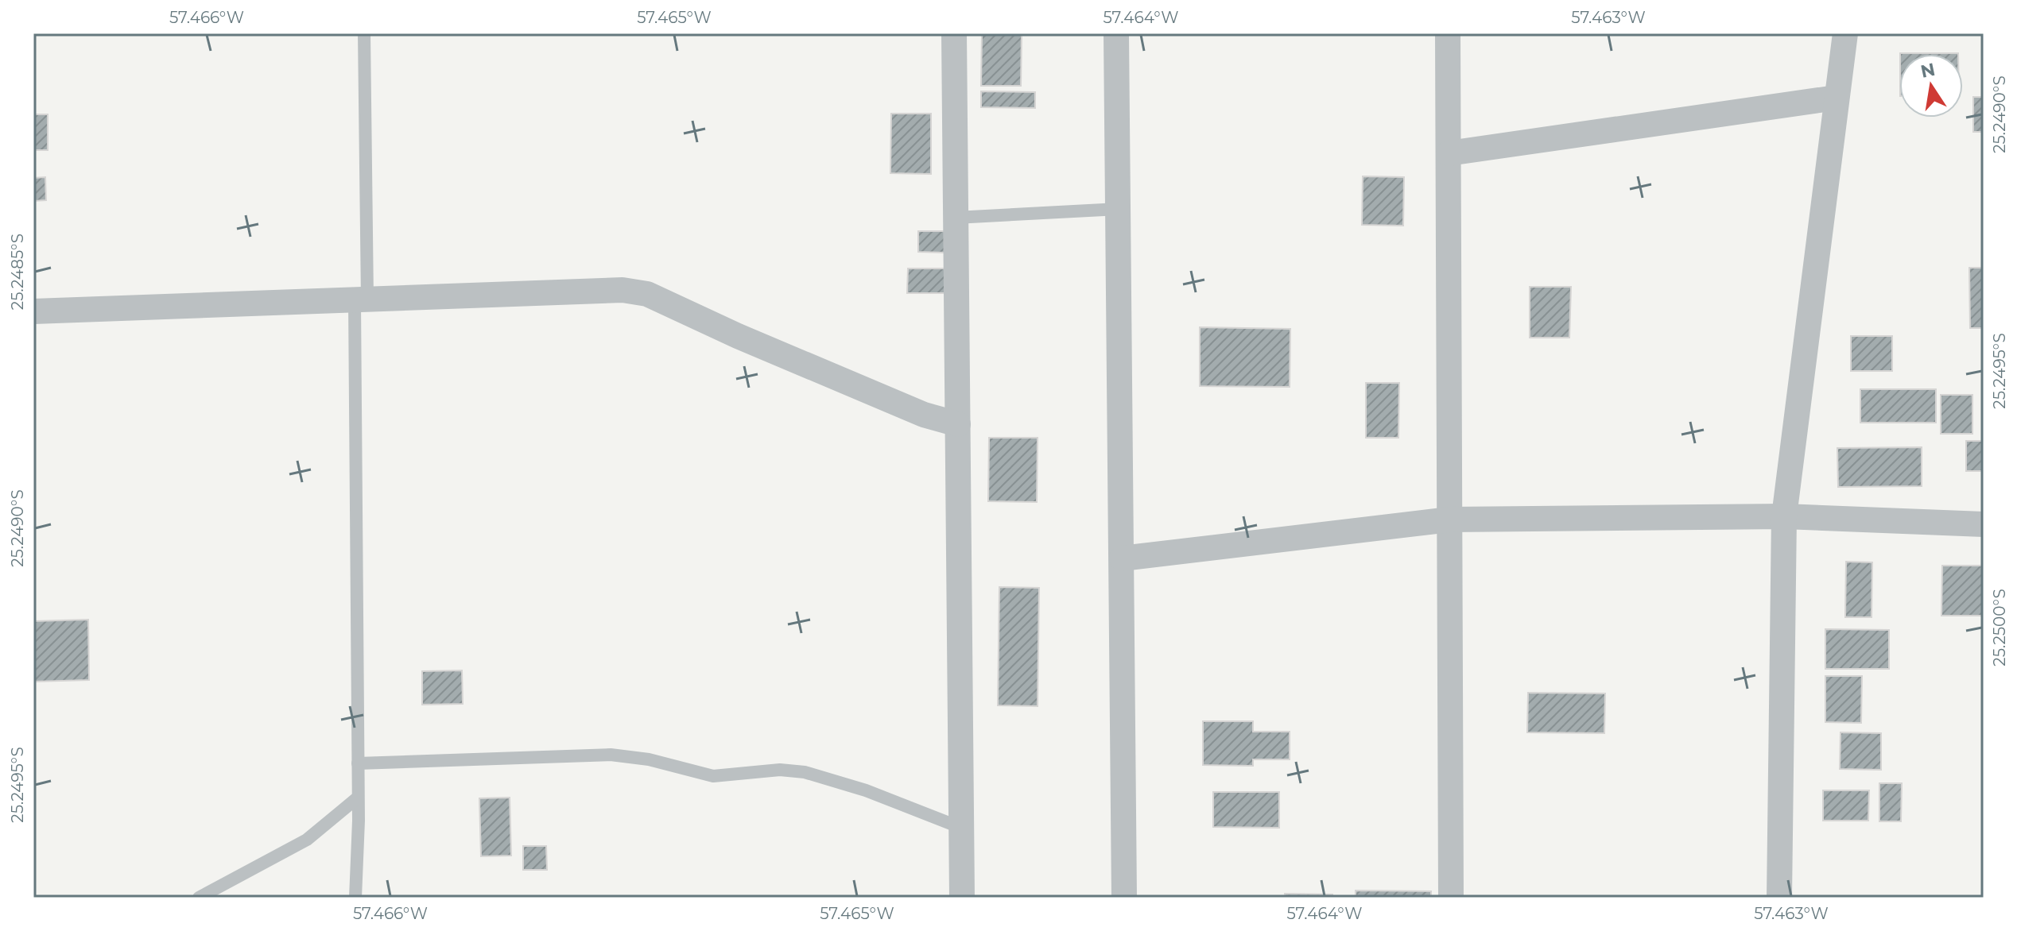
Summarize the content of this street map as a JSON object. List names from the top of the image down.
{
  "north": "top",
  "coordinates": [
    "57.466°W",
    "57.465°W",
    "57.464°W",
    "57.463°W",
    "25.2490°S",
    "25.2485°S",
    "25.2495°S",
    "25.2500°S"
  ]
}
